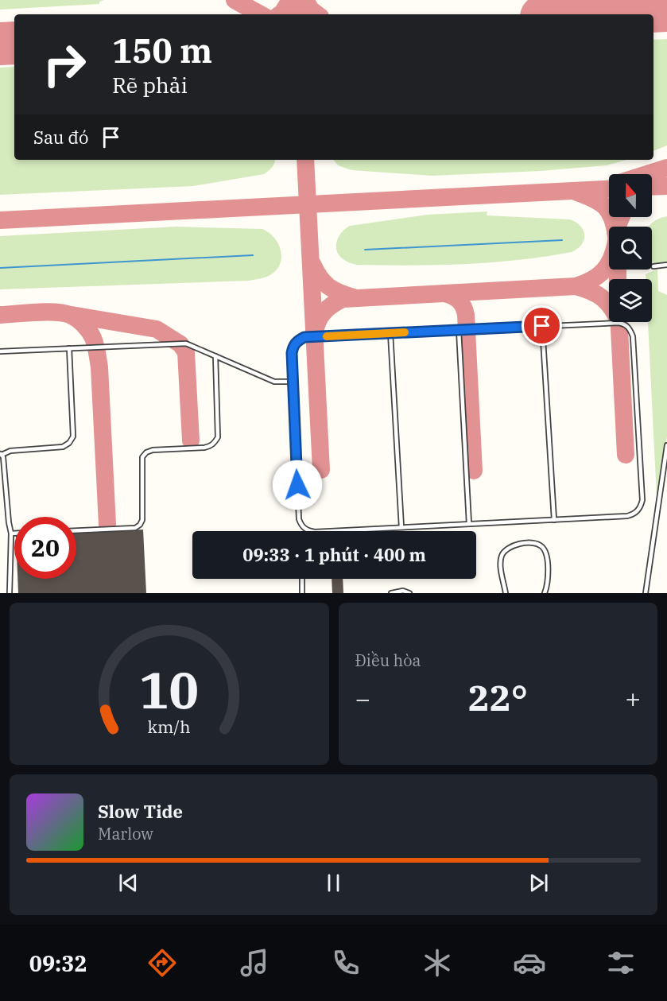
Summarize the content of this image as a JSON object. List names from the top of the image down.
{
  "north": "top",
  "page": {
    "turn": ["150 m", "Rẽ phải"],
    "then": "Sau đó",
    "limit": "20",
    "trip": "09:33 · 1 phút · 400 m",
    "tile": "Điều hòa",
    "heat": ["−", "22°", "+"],
    "song": ["Slow Tide", "Marlow"],
    "tabs": "09:32",
    "gauge": ["10", "km/h"]
  }
}
